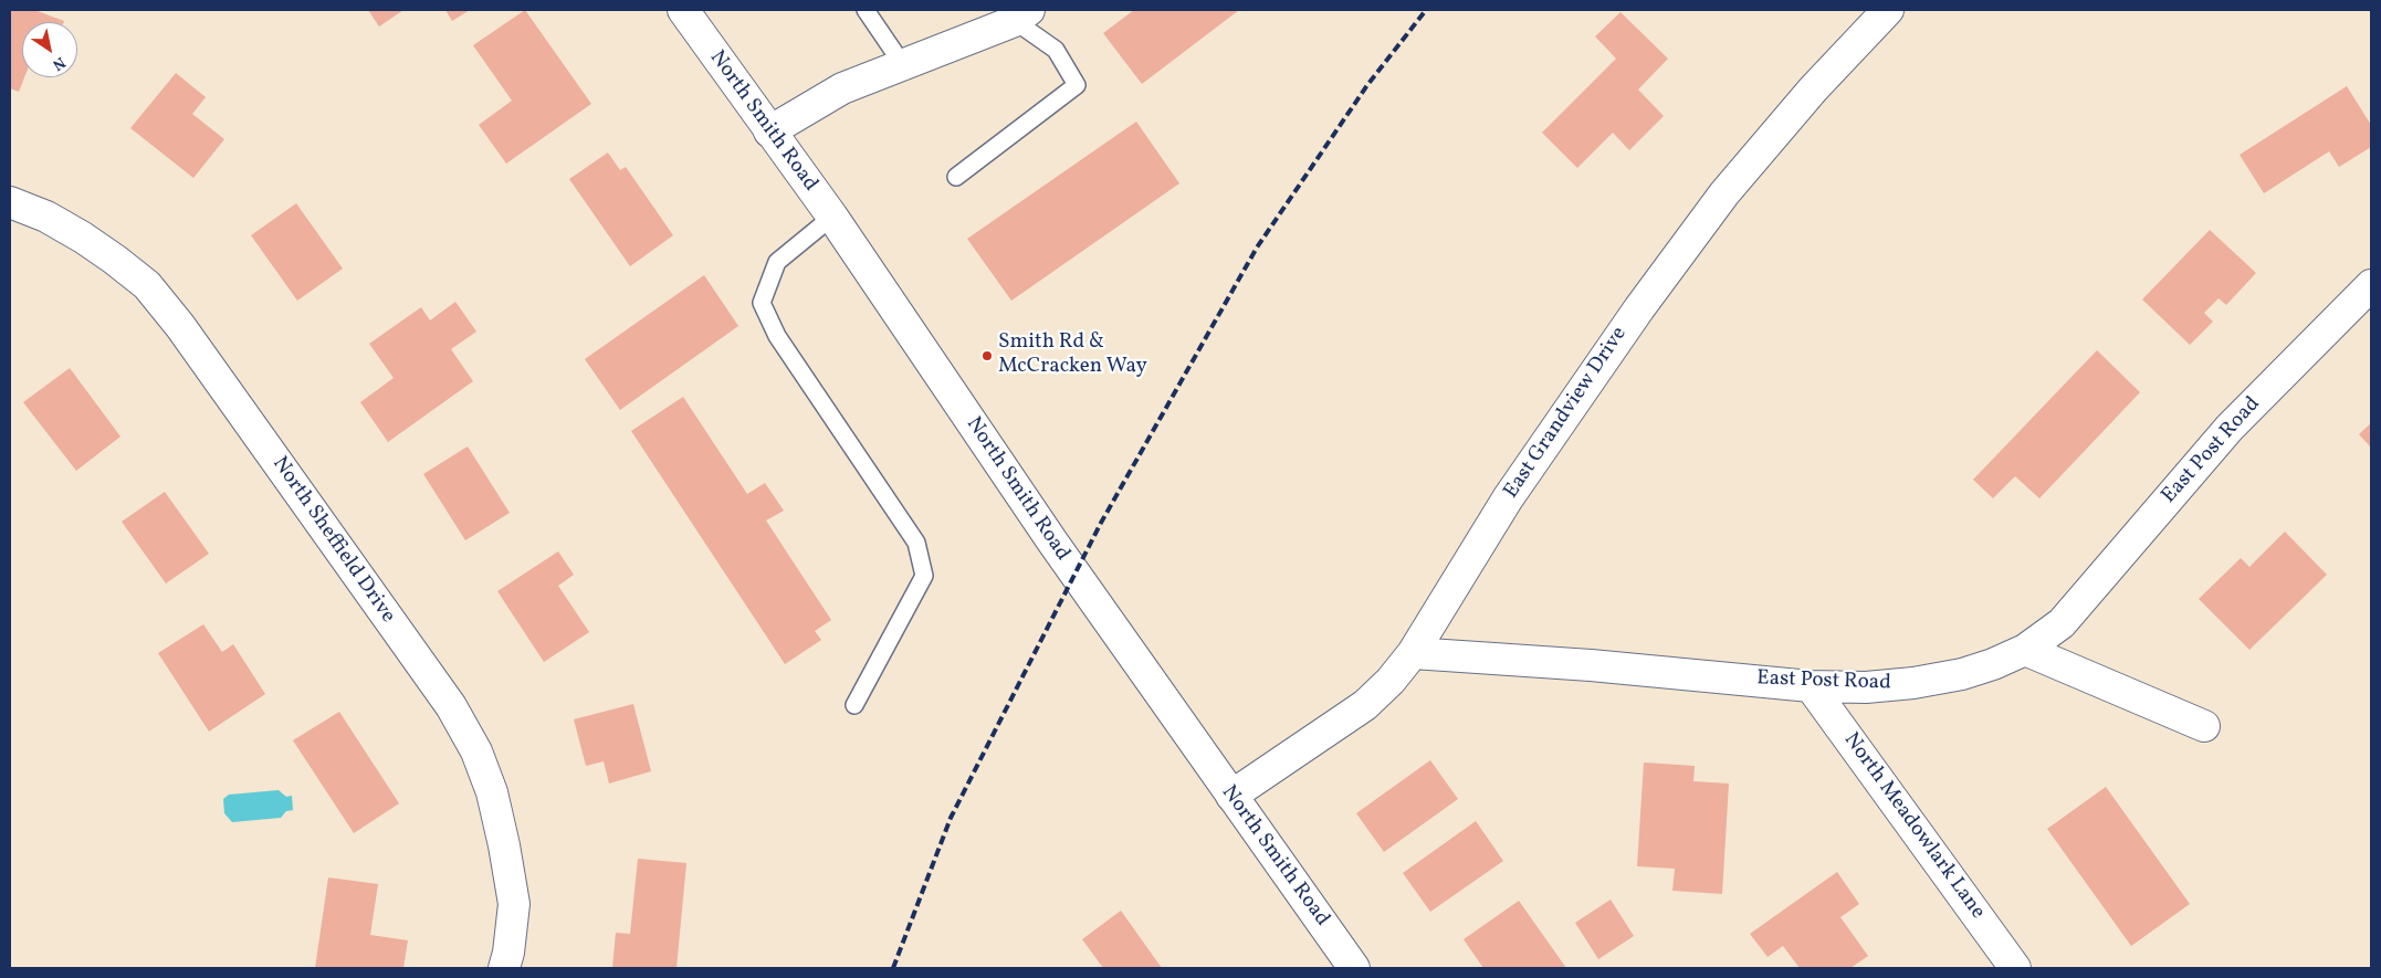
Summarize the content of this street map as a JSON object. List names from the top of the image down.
{
  "streets": {
    "street": [
      "North Smith Road",
      "East Grandview Drive",
      "East Post Road",
      "North Sheffield Drive",
      "North Meadowlark Lane"
    ]
  },
  "crossings": [
    ["North Smith Road", "East Grandview Drive"],
    ["East Grandview Drive", "East Post Road"],
    ["East Post Road", "North Meadowlark Lane"]
  ],
  "places": ["Smith Rd & McCracken Way"],
  "north": "bottom right"
}
